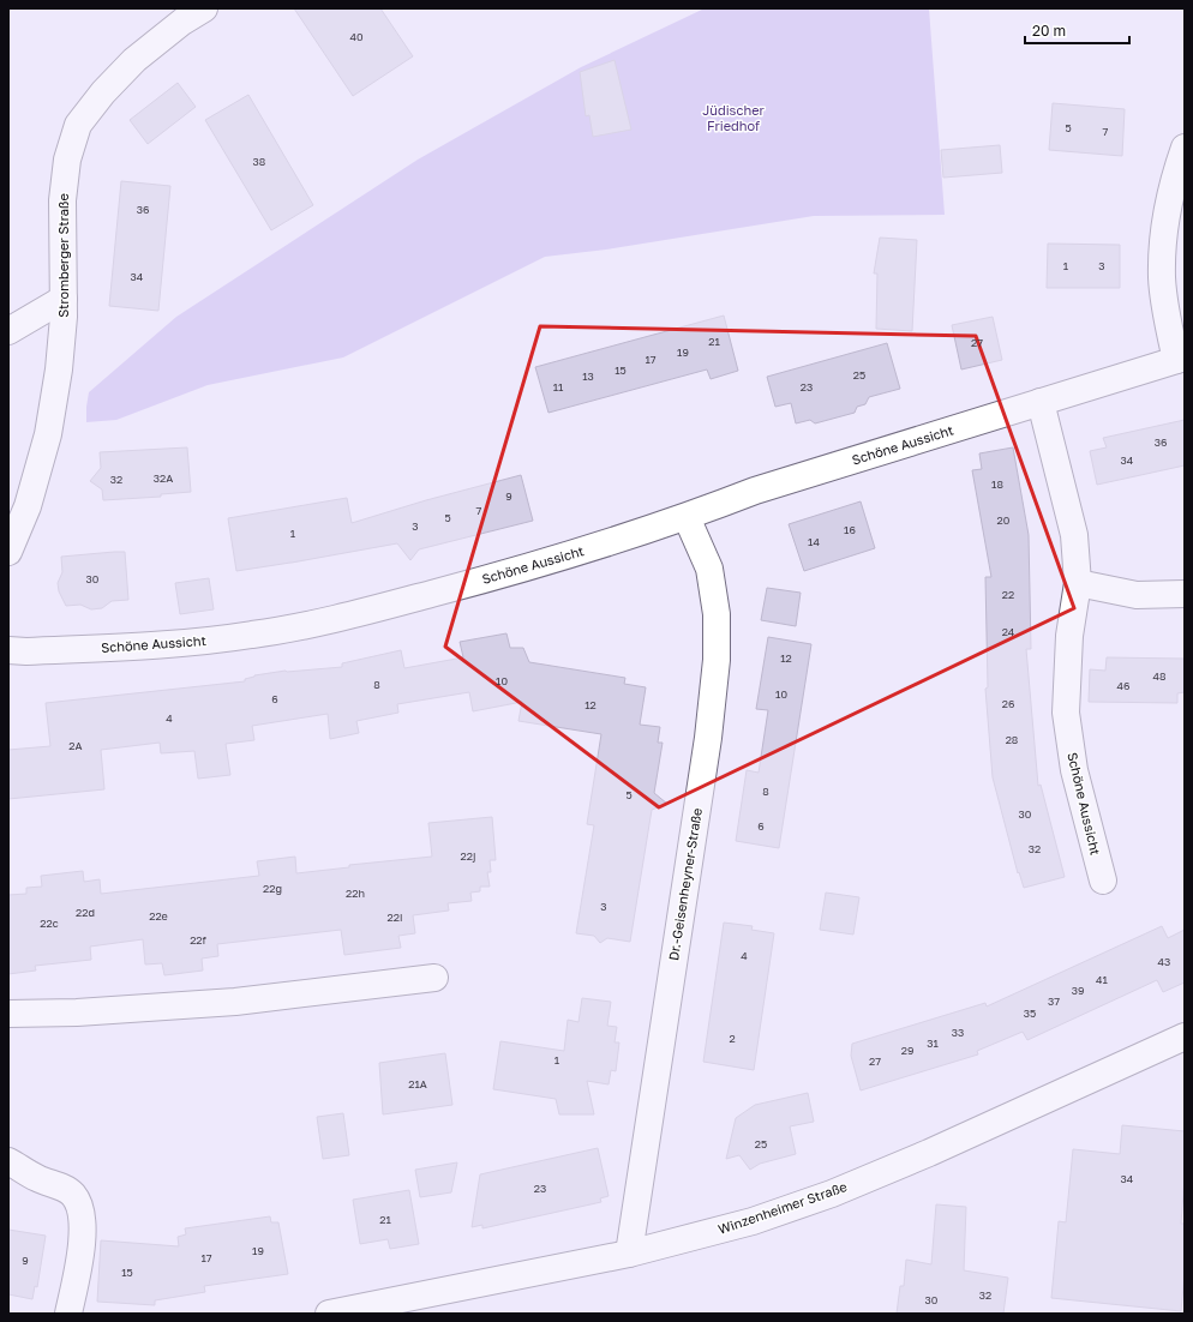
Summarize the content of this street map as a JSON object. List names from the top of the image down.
{
  "streets": {
    "street": [
      "Stromberger Straße",
      "Schöne Aussicht",
      "Dr.-Geisenheyner-Straße",
      "Winzenheimer Straße"
    ]
  },
  "crossings": [
    ["Schöne Aussicht", "Dr.-Geisenheyner-Straße"],
    ["Dr.-Geisenheyner-Straße", "Winzenheimer Straße"]
  ],
  "parks": ["Jüdischer Friedhof"],
  "house_numbers": [
    "40",
    "5",
    "7",
    "38",
    "36",
    "1",
    "3",
    "34",
    "21",
    "27",
    "19",
    "17",
    "15",
    "25",
    "13",
    "11",
    "23",
    "36",
    "34",
    "32A",
    "32",
    "18",
    "9",
    "7",
    "5",
    "20",
    "3",
    "16",
    "1",
    "14",
    "30",
    "22",
    "24",
    "12",
    "48",
    "10",
    "8",
    "46",
    "10",
    "6",
    "26",
    "12",
    "4",
    "28",
    "2A",
    "8",
    "5",
    "30",
    "6",
    "32",
    "22j",
    "22g",
    "22h",
    "3",
    "22d",
    "22e",
    "22i",
    "22c",
    "22f",
    "4",
    "43",
    "41",
    "39",
    "37",
    "35",
    "33",
    "2",
    "31",
    "29",
    "1",
    "27",
    "21A",
    "25",
    "34",
    "23",
    "21",
    "19",
    "17",
    "9",
    "15",
    "32",
    "30"
  ],
  "scale_bar": "20 m"
}
